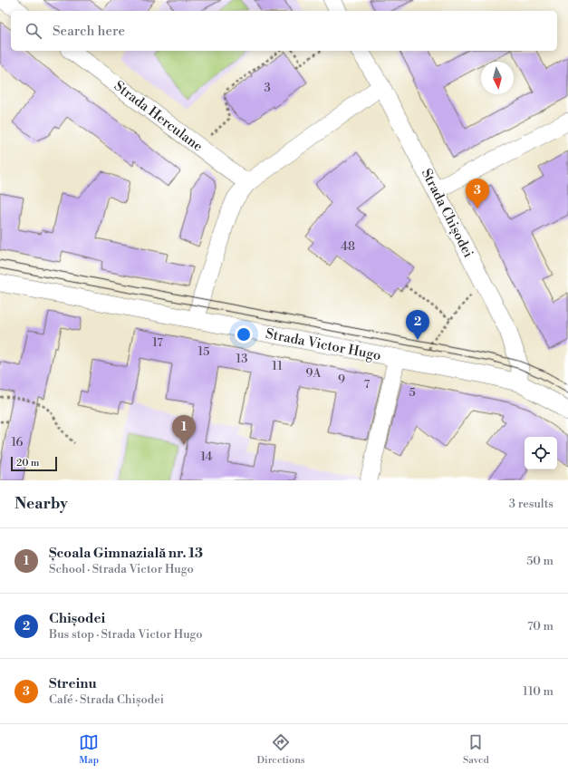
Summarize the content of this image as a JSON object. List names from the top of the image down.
{
  "streets": {
    "street": ["Strada Herculane", "Strada Chișodei", "Strada Victor Hugo"]
  },
  "crossings": [
    ["Strada Chișodei", "Strada Victor Hugo"]
  ],
  "house_numbers": [
    "3",
    "48",
    "17",
    "15",
    "13",
    "11",
    "9A",
    "9",
    "7",
    "5",
    "16",
    "14"
  ],
  "scale_bar": "20 m",
  "north": "bottom",
  "page": {
    "search": "Search here",
    "pins": ["3", "2", "1"],
    "scale": "20 m",
    "heading": ["Nearby", "3 results"],
    "list": [
      {
        "mark": "1",
        "name": "Școala Gimnazială nr. 13",
        "note": "School · Strada Victor Hugo",
        "value": "50 m"
      },
      {
        "mark": "2",
        "name": "Chișodei",
        "note": "Bus stop · Strada Victor Hugo",
        "value": "70 m"
      },
      {
        "mark": "3",
        "name": "Streinu",
        "note": "Café · Strada Chișodei",
        "value": "110 m"
      }
    ],
    "nav": ["Map", "Directions", "Saved"]
  }
}
